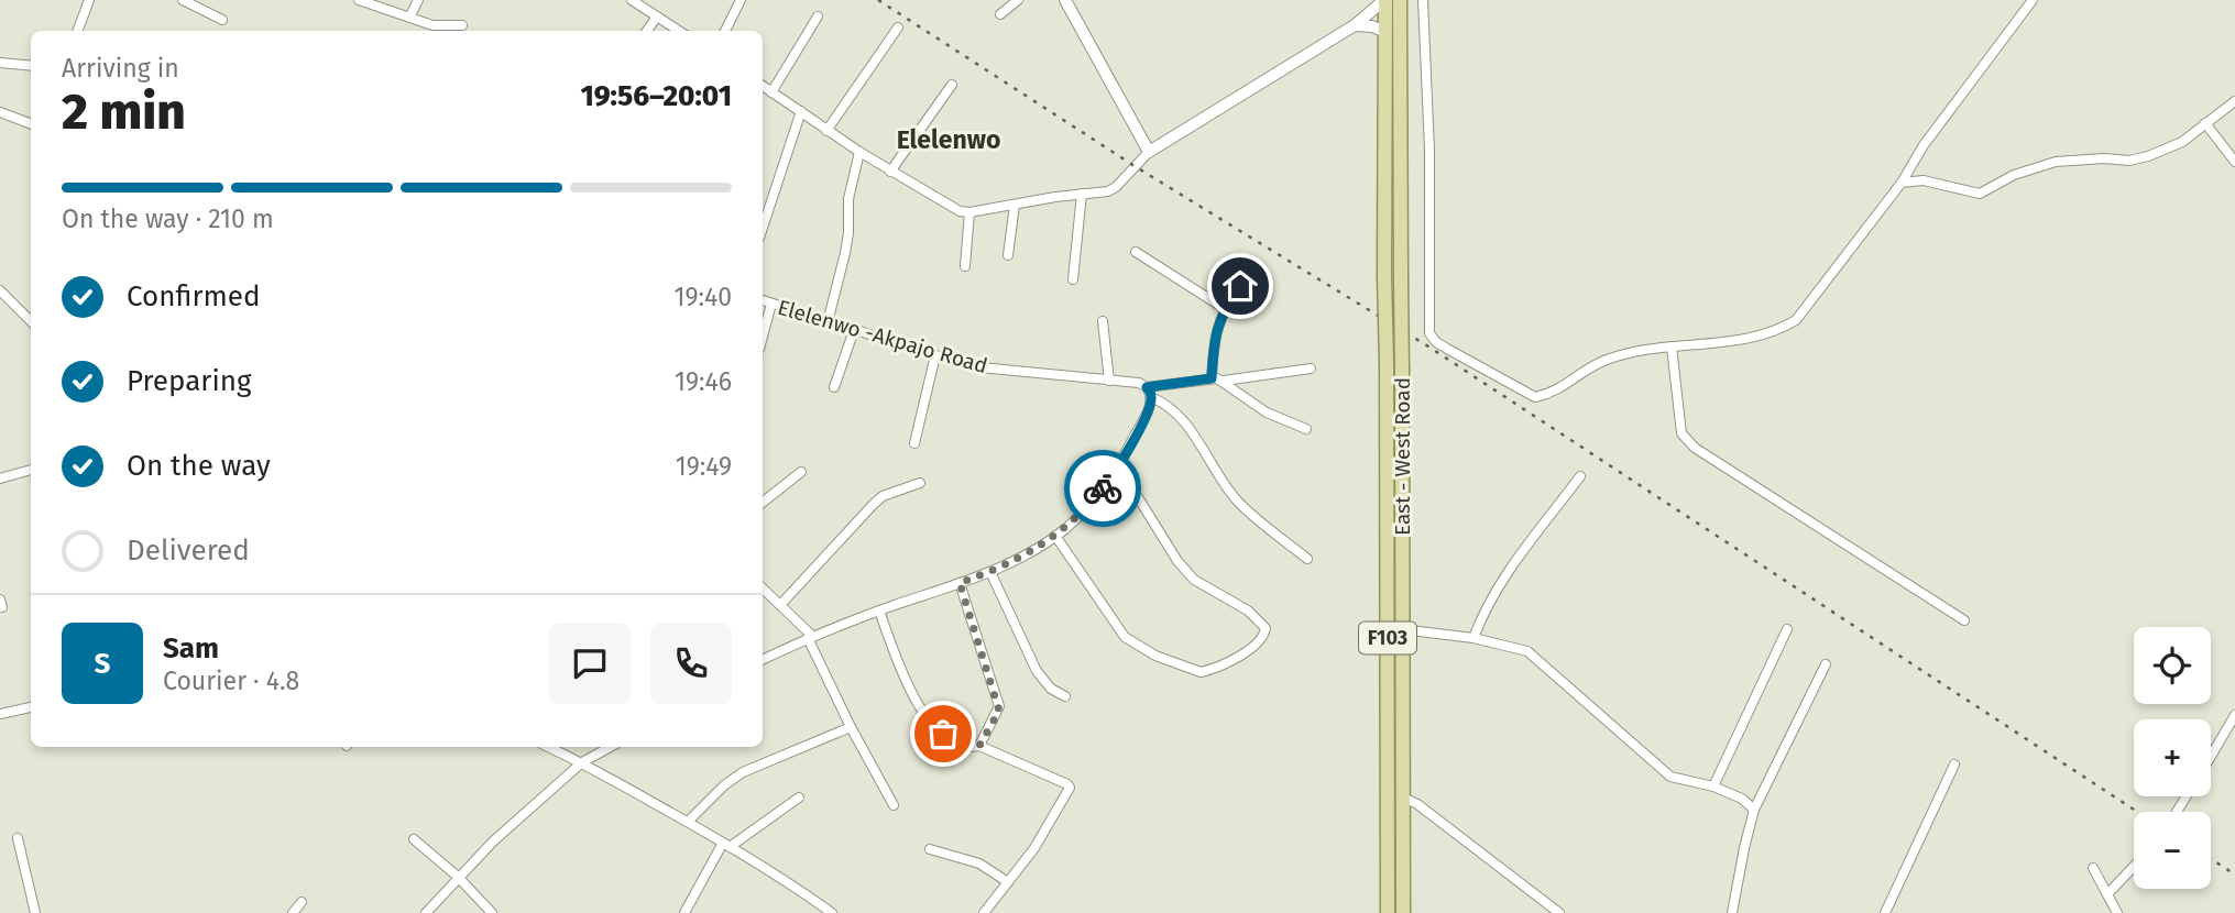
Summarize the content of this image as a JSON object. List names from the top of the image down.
{
  "streets": {
    "main road": ["East - West Road", "F103"],
    "street": ["Elelenwo -Akpajo Road"]
  },
  "districts": ["Elelenwo"],
  "page": {
    "heading": ["2 min", "Arriving in", "19:56–20:01"],
    "panel": ["Sam", "Courier · 4.8"],
    "bar": "On the way · 210 m",
    "list": [
      ["Confirmed", "19:40"],
      ["Preparing", "19:46"],
      ["On the way", "19:49"],
      "Delivered"
    ],
    "round": "S",
    "map_buttons": ["+", "−"]
  }
}
